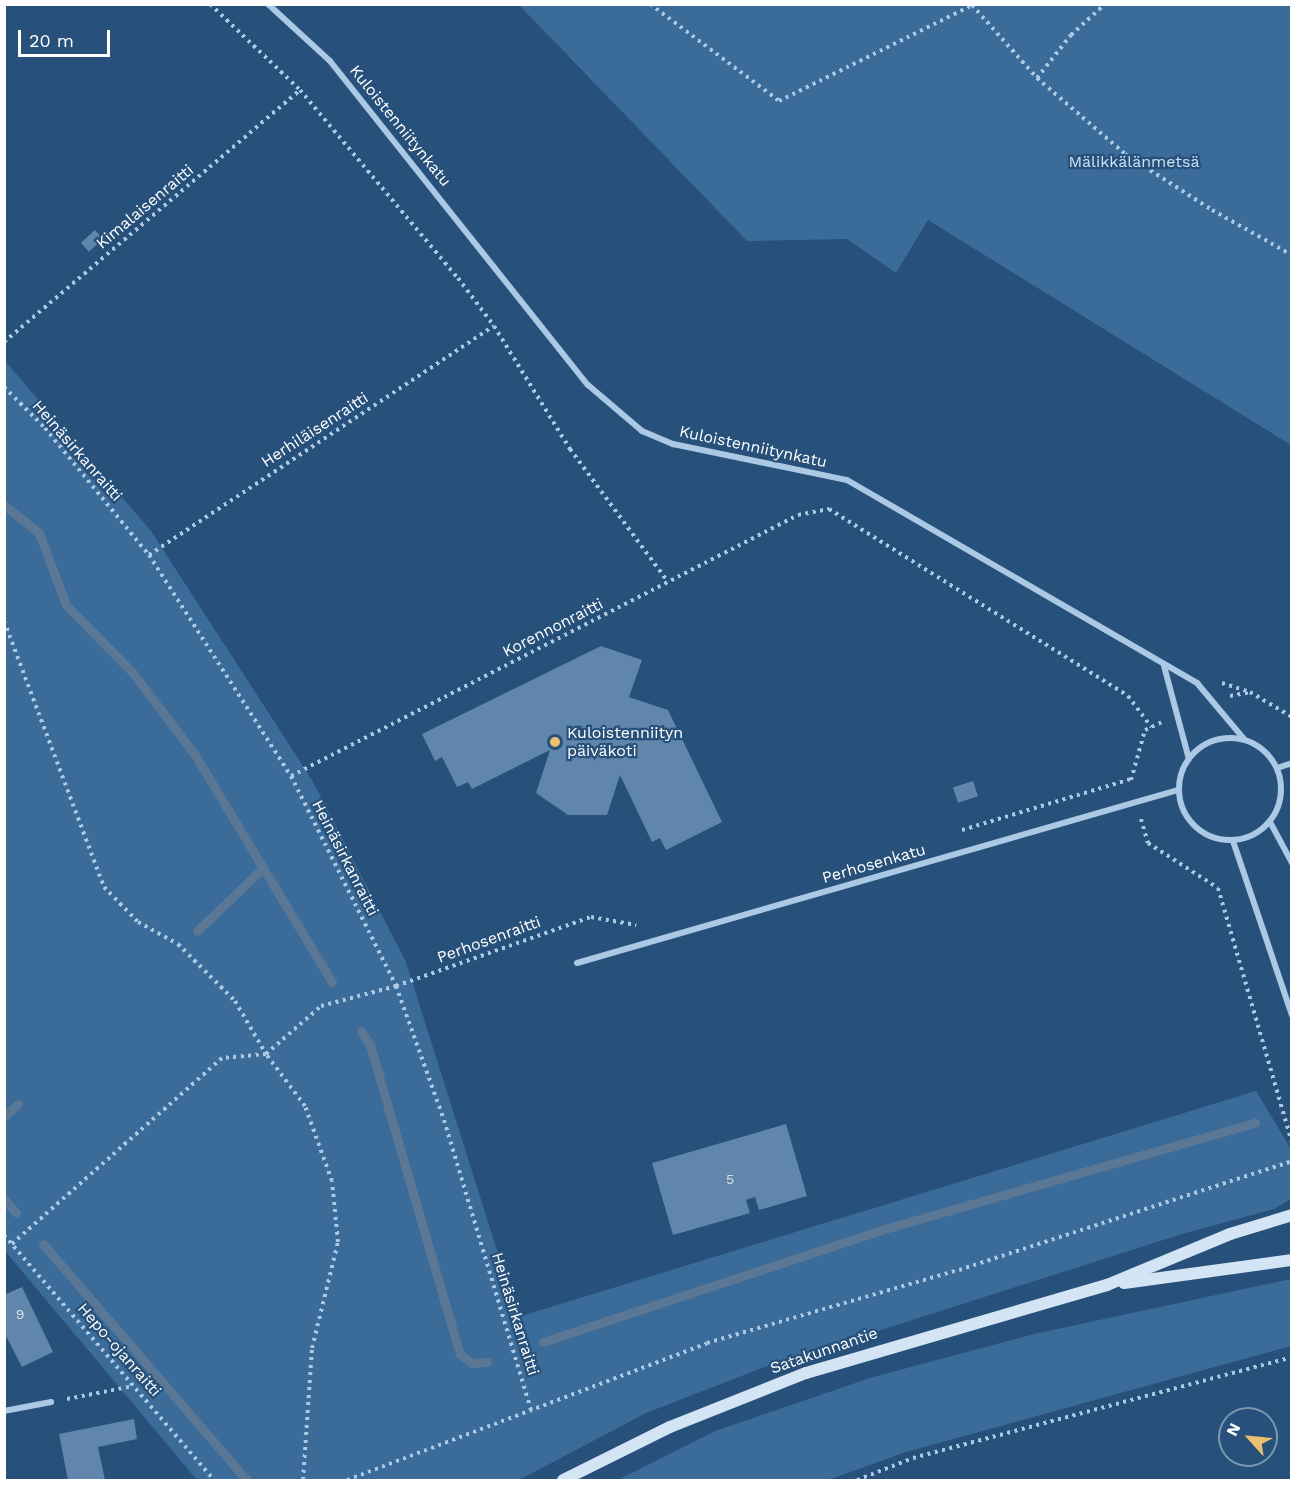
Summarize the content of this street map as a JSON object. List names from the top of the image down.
{
  "streets": {
    "main road": ["Satakunnantie"],
    "street": ["Kuloistenniitynkatu", "Perhosenkatu"],
    "path": [
      "Kimalaisenraitti",
      "Herhiläisenraitti",
      "Heinäsirkanraitti",
      "Korennonraitti",
      "Perhosenraitti",
      "Hepo-ojanraitti"
    ]
  },
  "crossings": [
    ["Kuloistenniitynkatu", "Perhosenkatu"],
    ["Herhiläisenraitti", "Heinäsirkanraitti"],
    ["Heinäsirkanraitti", "Korennonraitti"],
    ["Heinäsirkanraitti", "Perhosenraitti"]
  ],
  "parks": ["Mälikkälänmetsä"],
  "places": ["Kuloistenniityn päiväkoti"],
  "house_numbers": ["5", "9"],
  "scale_bar": "20 m",
  "north": "top left"
}
